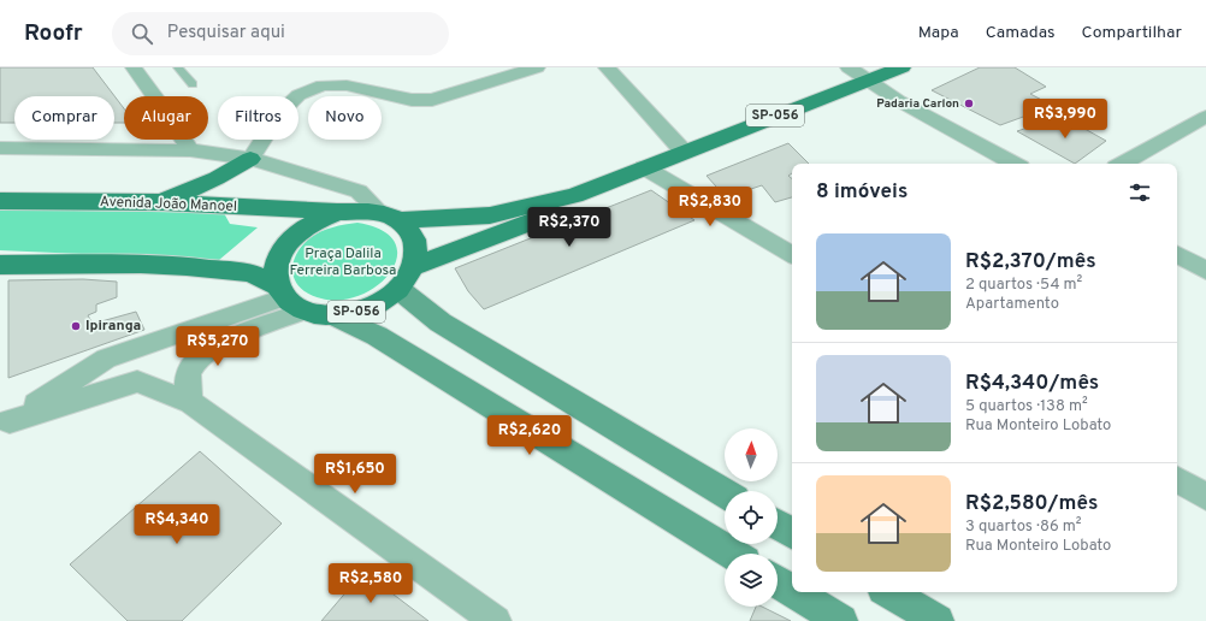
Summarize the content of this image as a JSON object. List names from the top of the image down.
{
  "streets": {
    "main road": ["SP-056", "Avenida João Manoel"]
  },
  "crossings": [
    ["SP-056", "Avenida João Manoel"]
  ],
  "parks": ["Praça Dalila Ferreira Barbosa"],
  "places": ["Padaria Carlon", "Ipiranga"],
  "north": "top",
  "page": {
    "header": "Roofr",
    "search": "Pesquisar aqui",
    "nav": ["Mapa", "Camadas", "Compartilhar"],
    "chip": [
      "Comprar",
      "Alugar",
      "Filtros",
      "Novo"
    ],
    "price": [
      "R$3,990",
      "R$2,830",
      "R$2,370",
      "R$5,270",
      "R$2,620",
      "R$1,650",
      "R$4,340",
      "R$2,580"
    ],
    "heading": "8 imóveis",
    "list": [
      {
        "name": "R$2,370/mês",
        "note": "2 quartos · 54 m² · Apartamento"
      },
      {
        "name": "R$4,340/mês",
        "note": "5 quartos · 138 m² · Rua Monteiro Lobato"
      },
      {
        "name": "R$2,580/mês",
        "note": "3 quartos · 86 m² · Rua Monteiro Lobato"
      }
    ]
  }
}
